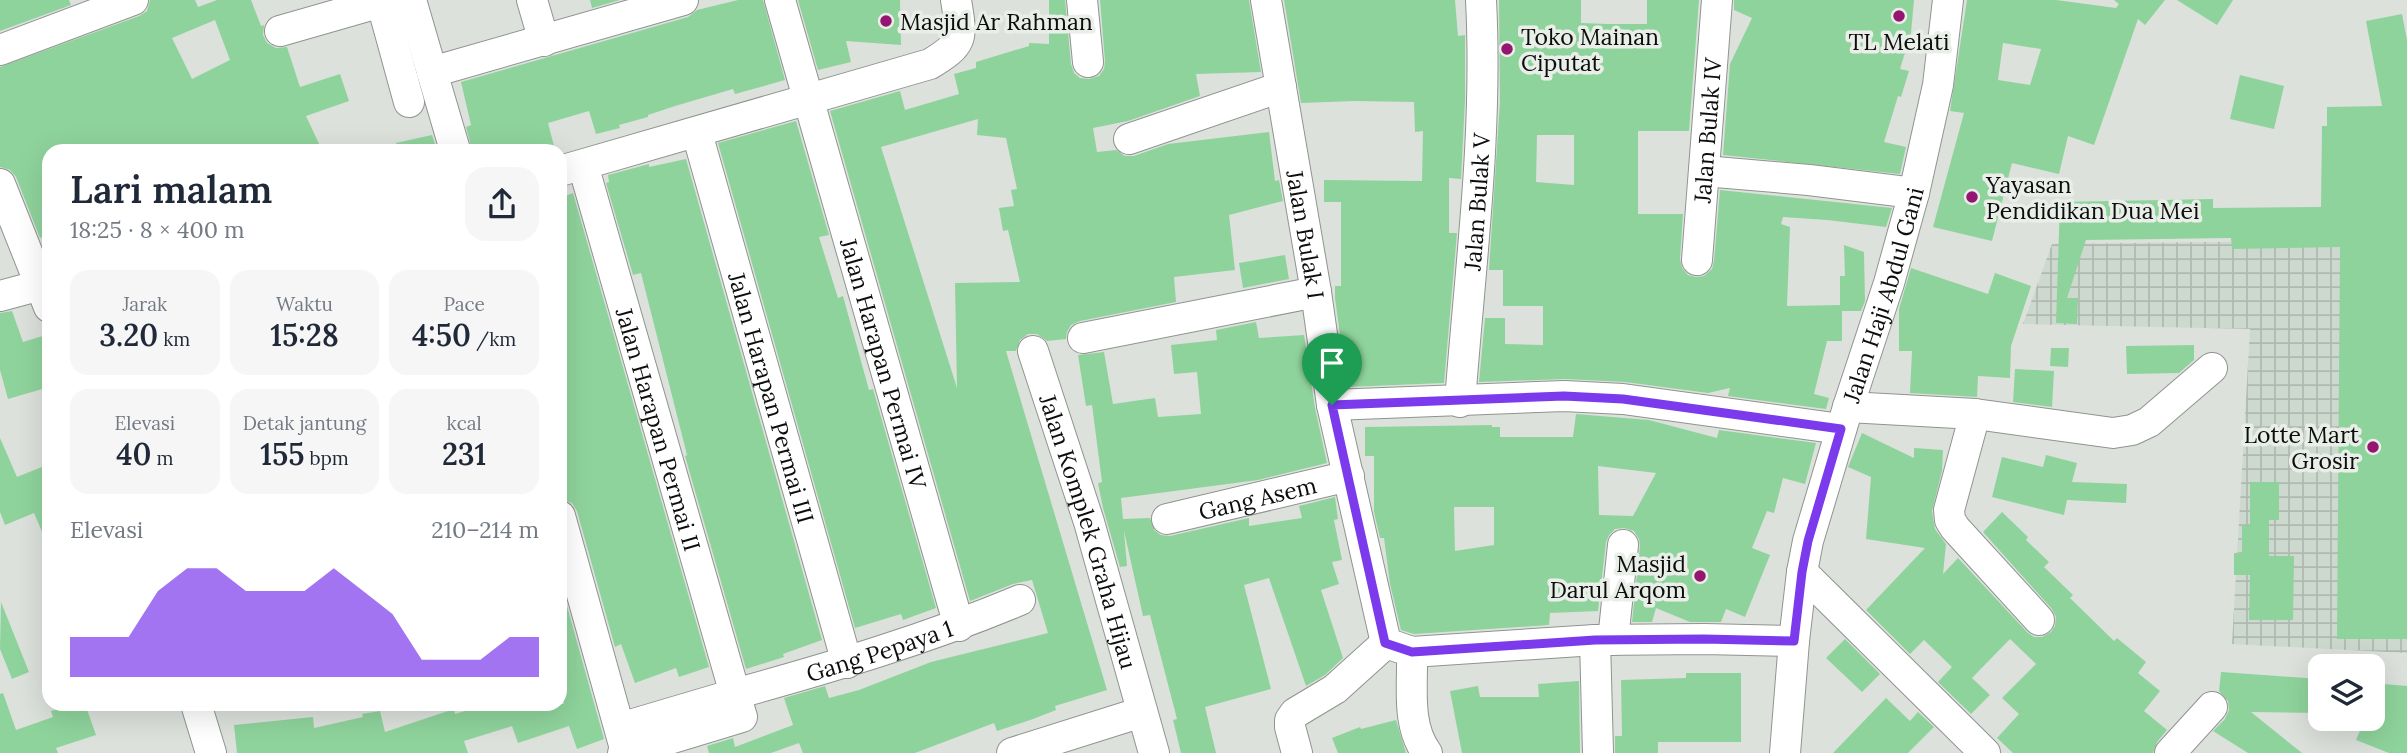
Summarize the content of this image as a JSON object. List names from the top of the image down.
{
  "streets": {
    "street": [
      "Jalan Bulak IV",
      "Jalan Bulak V",
      "Jalan Bulak I",
      "Jalan Haji Abdul Gani",
      "Jalan Harapan Permai IV",
      "Jalan Harapan Permai III",
      "Jalan Harapan Permai II",
      "Gang Asem",
      "Jalan Komplek Graha Hijau",
      "Gang Pepaya 1"
    ]
  },
  "crossings": [
    ["Jalan Bulak I", "Gang Asem"],
    ["Jalan Harapan Permai IV", "Gang Pepaya 1"],
    ["Jalan Harapan Permai III", "Gang Pepaya 1"],
    ["Jalan Harapan Permai II", "Gang Pepaya 1"]
  ],
  "places": [
    "TL Melati",
    "Masjid Ar Rahman",
    "Toko Mainan Ciputat",
    "Yayasan Pendidikan Dua Mei",
    "Lotte Mart Grosir",
    "Masjid Darul Arqom"
  ],
  "page": {
    "heading": ["Lari malam", "18:25 · 8 × 400 m"],
    "stats": [
      ["Jarak", "3.20 km"],
      ["Waktu", "15:28"],
      ["Pace", "4:50 /km"],
      ["Elevasi", "40 m"],
      ["Detak jantung", "155 bpm"],
      ["kcal", "231"]
    ],
    "chart": ["Elevasi", "210–214 m"]
  }
}
